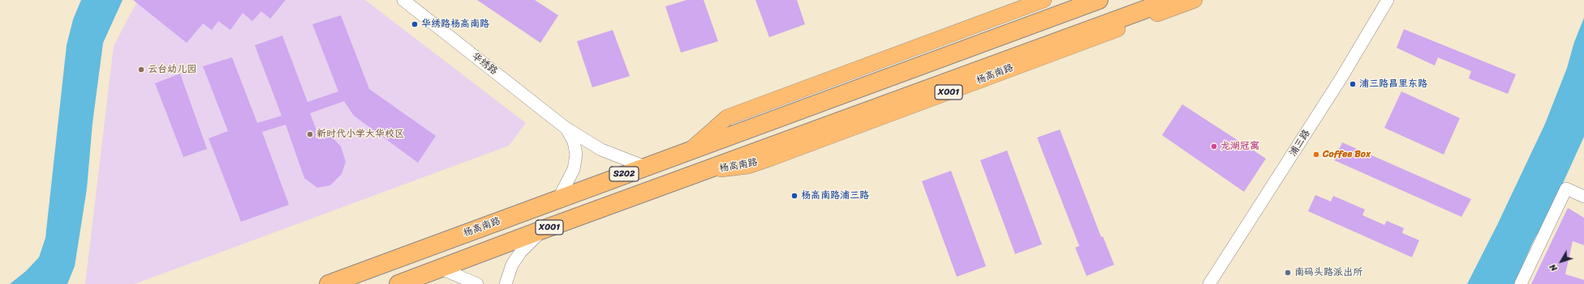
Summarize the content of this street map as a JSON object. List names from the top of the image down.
{
  "streets": {
    "highway": ["杨高南路", "X001", "S202"],
    "street": ["华绣路", "浦三路"]
  },
  "crossings": [
    ["华绣路", "杨高南路"]
  ],
  "places": [
    "华绣路杨高南路",
    "云台幼儿园",
    "浦三路昌里东路",
    "新时代小学大华校区",
    "龙湖冠寓",
    "Coffee Box",
    "杨高南路浦三路",
    "南码头路派出所"
  ],
  "north": "bottom left"
}
